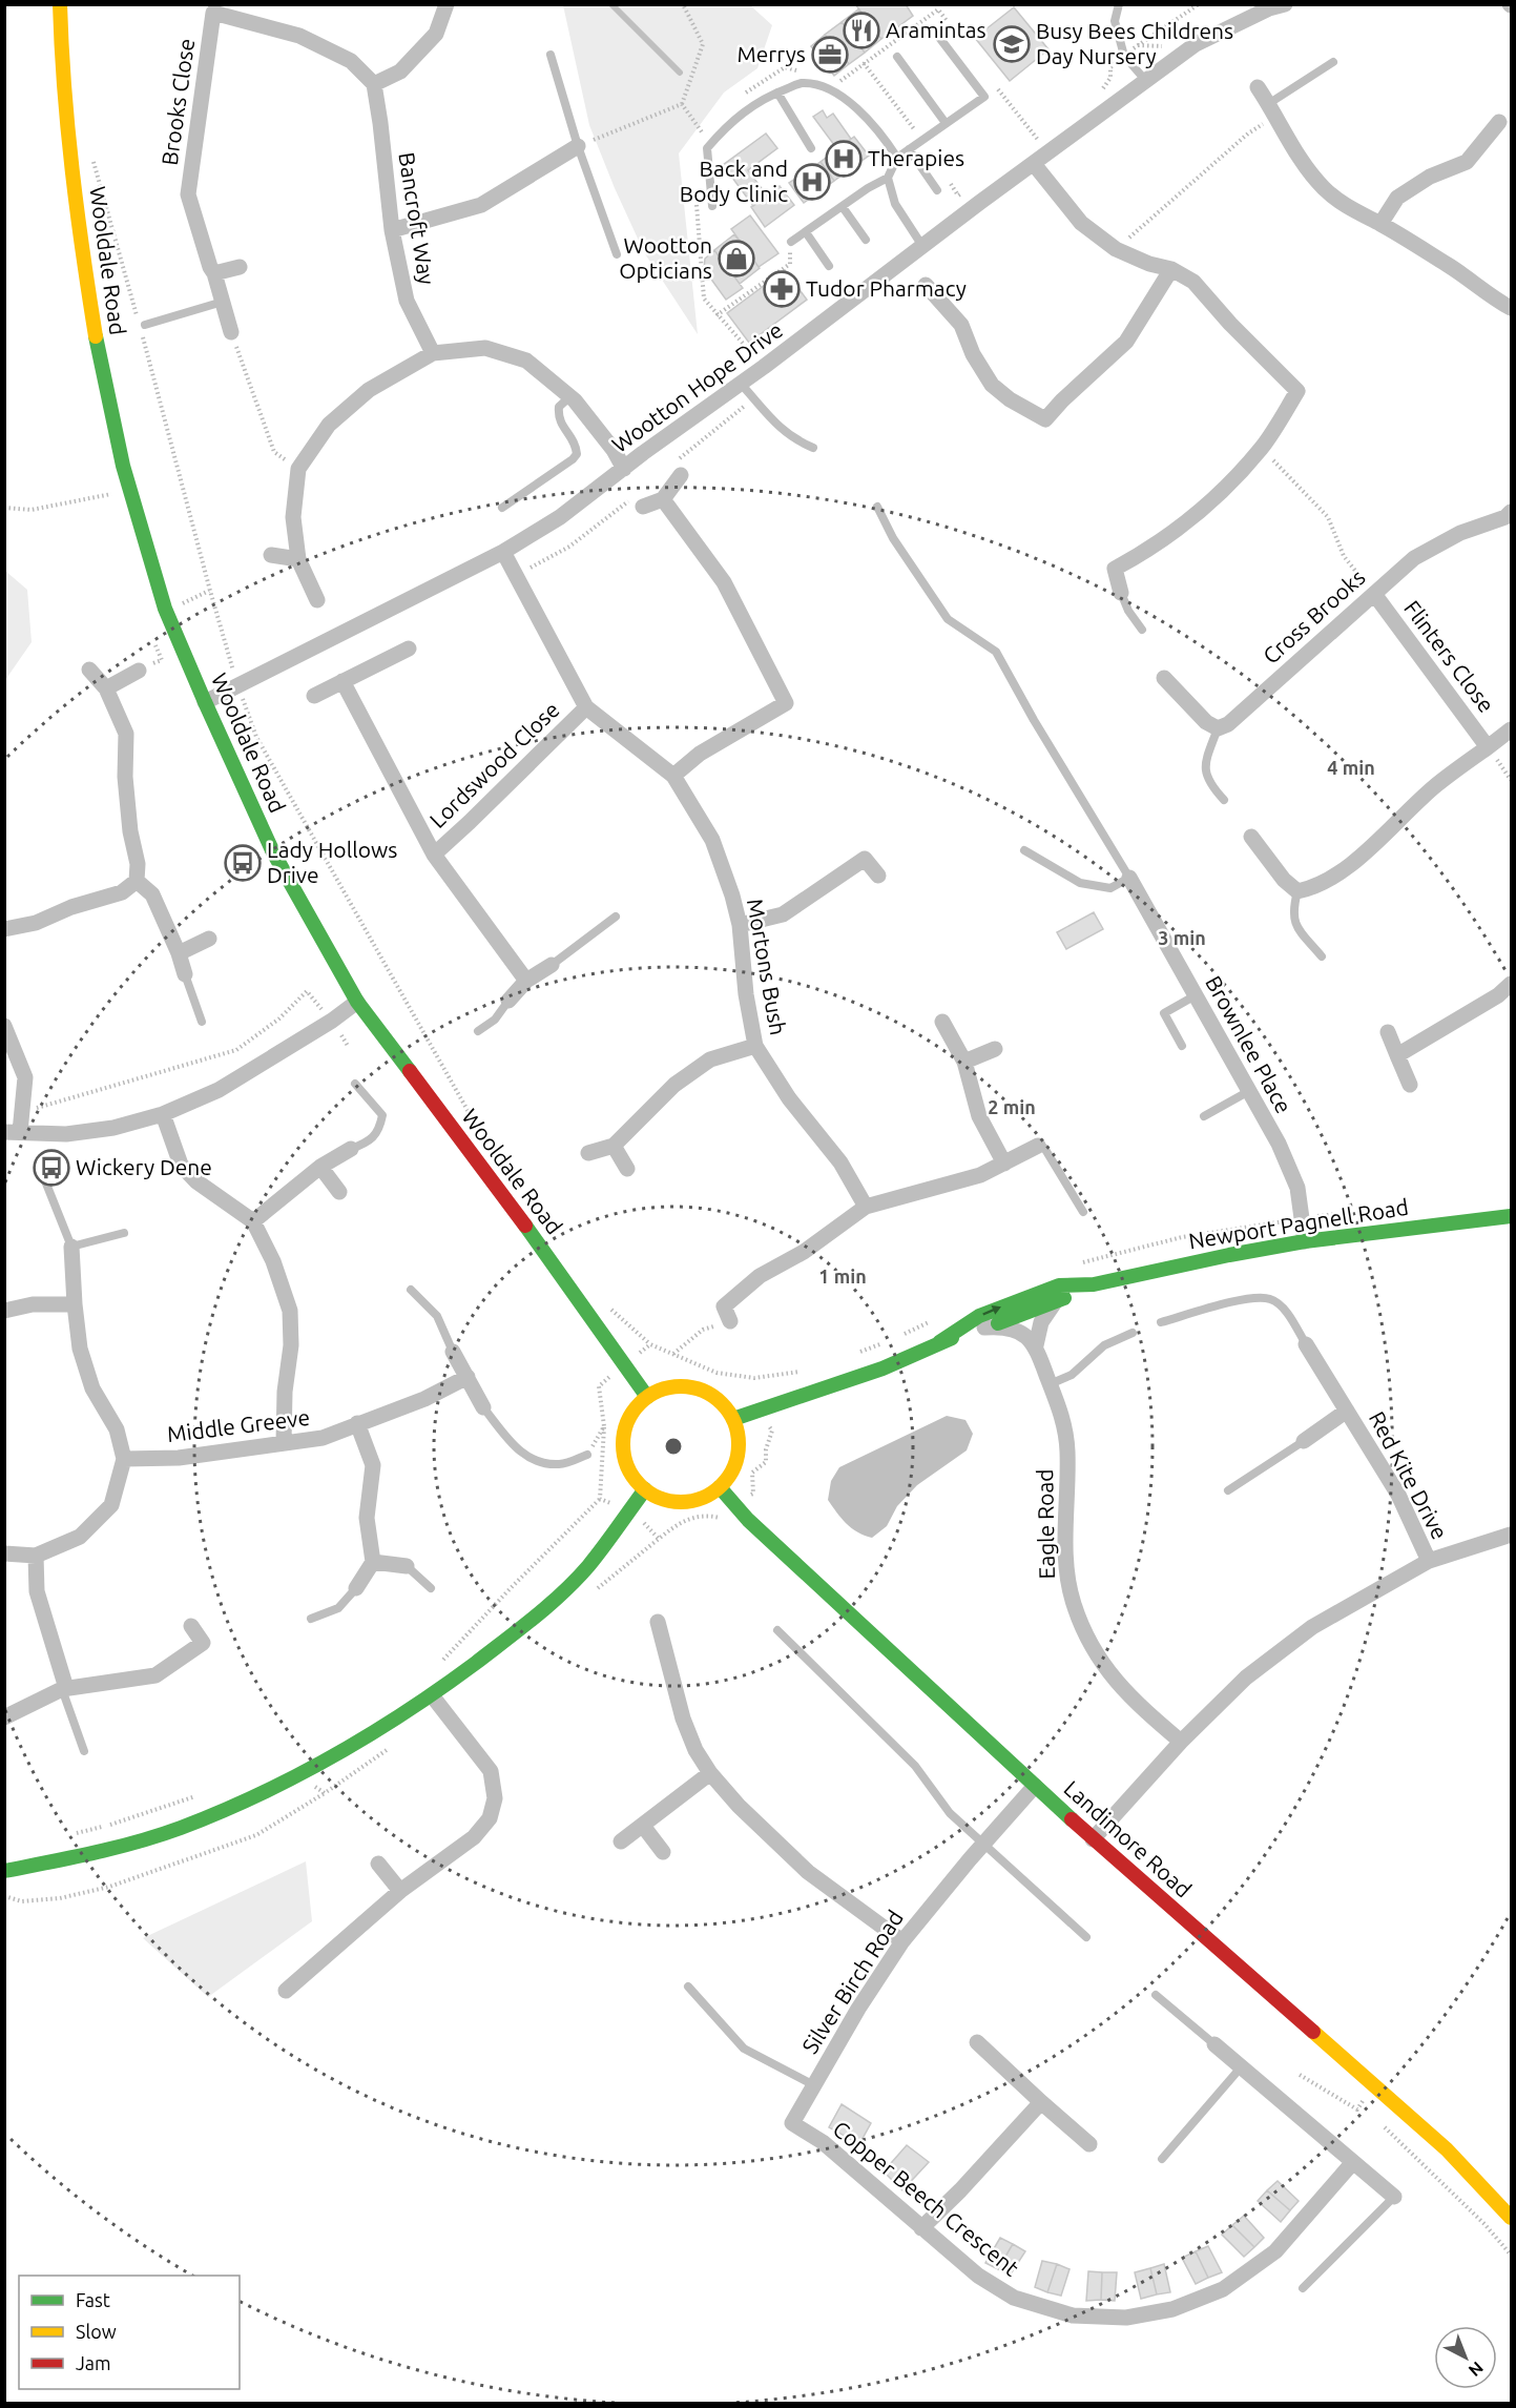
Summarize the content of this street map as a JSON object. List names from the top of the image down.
{
  "streets": {
    "street": [
      "Brooks Close",
      "Bancroft Way",
      "Wooldale Road",
      "Wootton Hope Drive",
      "Cross Brooks",
      "Flinters Close",
      "Lordswood Close",
      "Mortons Bush",
      "Brownlee Place",
      "Newport Pagnell Road",
      "Middle Greeve",
      "Red Kite Drive",
      "Eagle Road",
      "Landimore Road",
      "Silver Birch Road",
      "Copper Beech Crescent"
    ]
  },
  "crossings": [
    ["Brooks Close", "Bancroft Way"],
    ["Wooldale Road", "Wootton Hope Drive"],
    ["Wooldale Road", "Newport Pagnell Road"],
    ["Wooldale Road", "Landimore Road"],
    ["Wootton Hope Drive", "Mortons Bush"],
    ["Cross Brooks", "Flinters Close"],
    ["Lordswood Close", "Mortons Bush"],
    ["Brownlee Place", "Newport Pagnell Road"],
    ["Newport Pagnell Road", "Landimore Road"],
    ["Landimore Road", "Silver Birch Road"],
    ["Silver Birch Road", "Copper Beech Crescent"]
  ],
  "places": {
    "restaurant": ["Aramintas"],
    "school or university": ["Busy Bees Childrens Day Nursery"],
    "office": ["Merrys"],
    "hospital": ["Therapies", "Back and Body Clinic"],
    "shop": ["Wootton Opticians"],
    "pharmacy": ["Tudor Pharmacy"],
    "bus stop": ["Lady Hollows Drive", "Wickery Dene"]
  },
  "legend": ["Fast", "Slow", "Jam"],
  "north": "bottom right",
  "rings": [
    "4 min",
    "3 min",
    "2 min",
    "1 min"
  ]
}
